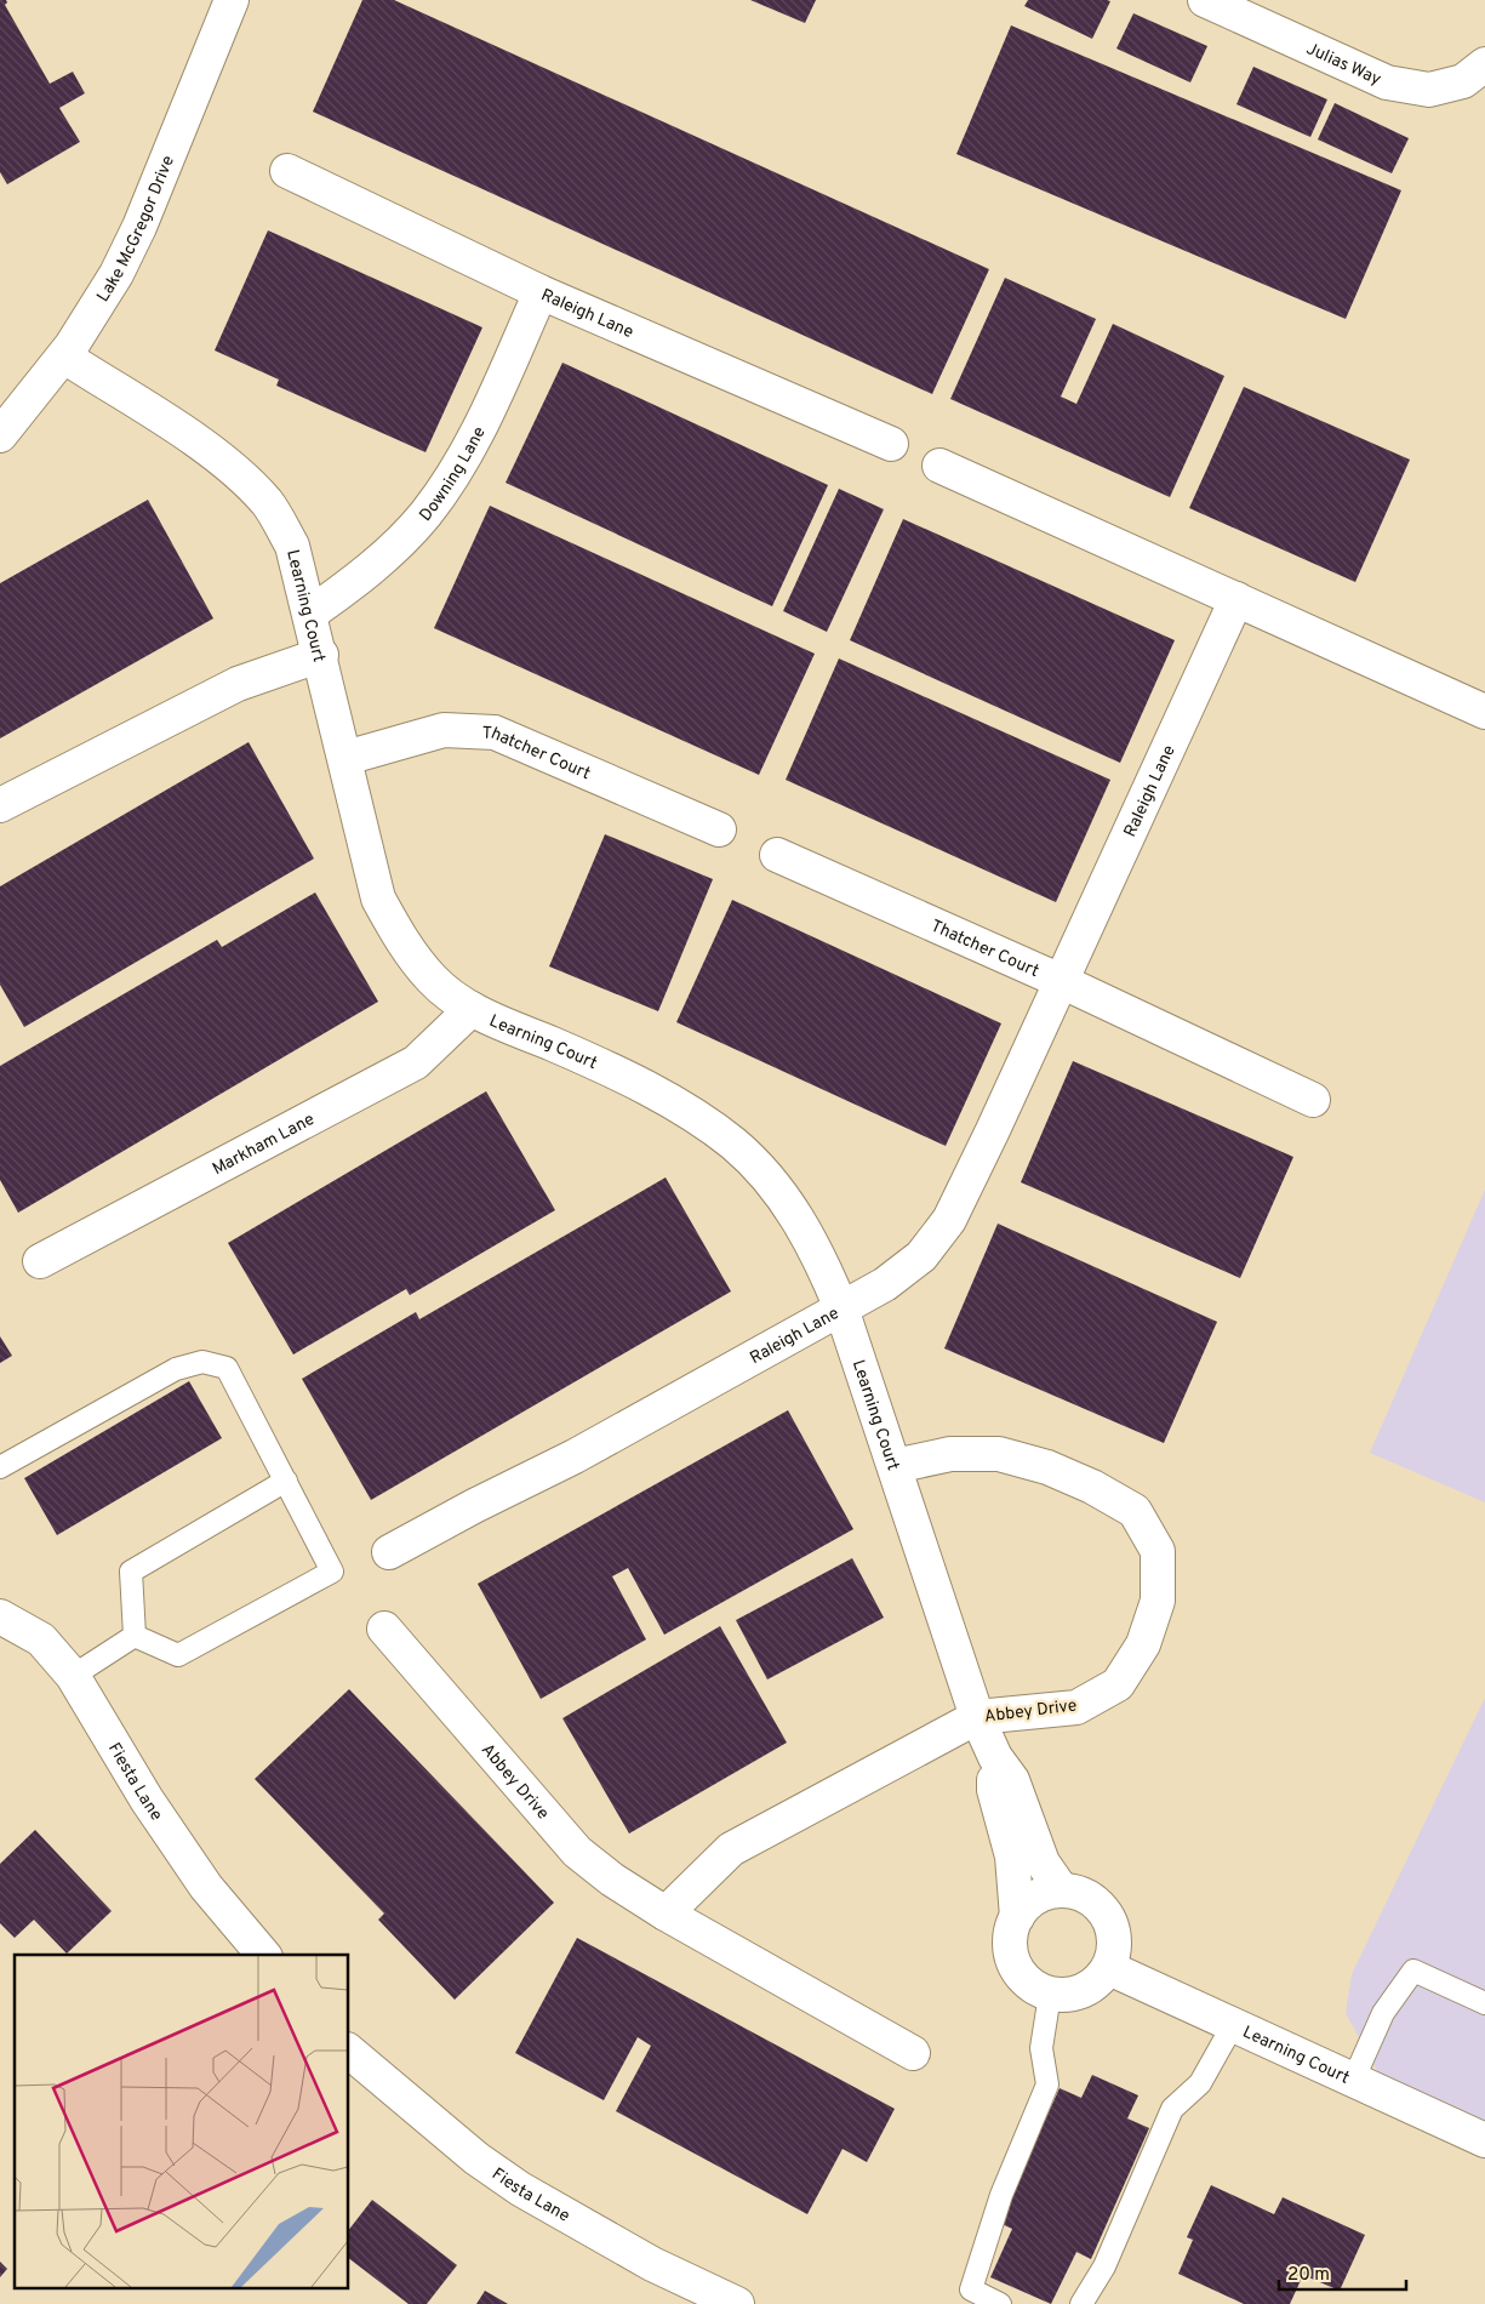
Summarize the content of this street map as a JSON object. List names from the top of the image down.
{
  "streets": {
    "street": [
      "Julias Way",
      "Lake McGregor Drive",
      "Raleigh Lane",
      "Downing Lane",
      "Learning Court",
      "Thatcher Court",
      "Markham Lane",
      "Abbey Drive",
      "Fiesta Lane"
    ]
  },
  "crossings": [
    ["Lake McGregor Drive", "Learning Court"],
    ["Raleigh Lane", "Downing Lane"],
    ["Raleigh Lane", "Learning Court"],
    ["Raleigh Lane", "Thatcher Court"],
    ["Downing Lane", "Learning Court"],
    ["Learning Court", "Thatcher Court"],
    ["Learning Court", "Markham Lane"],
    ["Learning Court", "Abbey Drive"]
  ],
  "scale_bar": "20 m"
}
